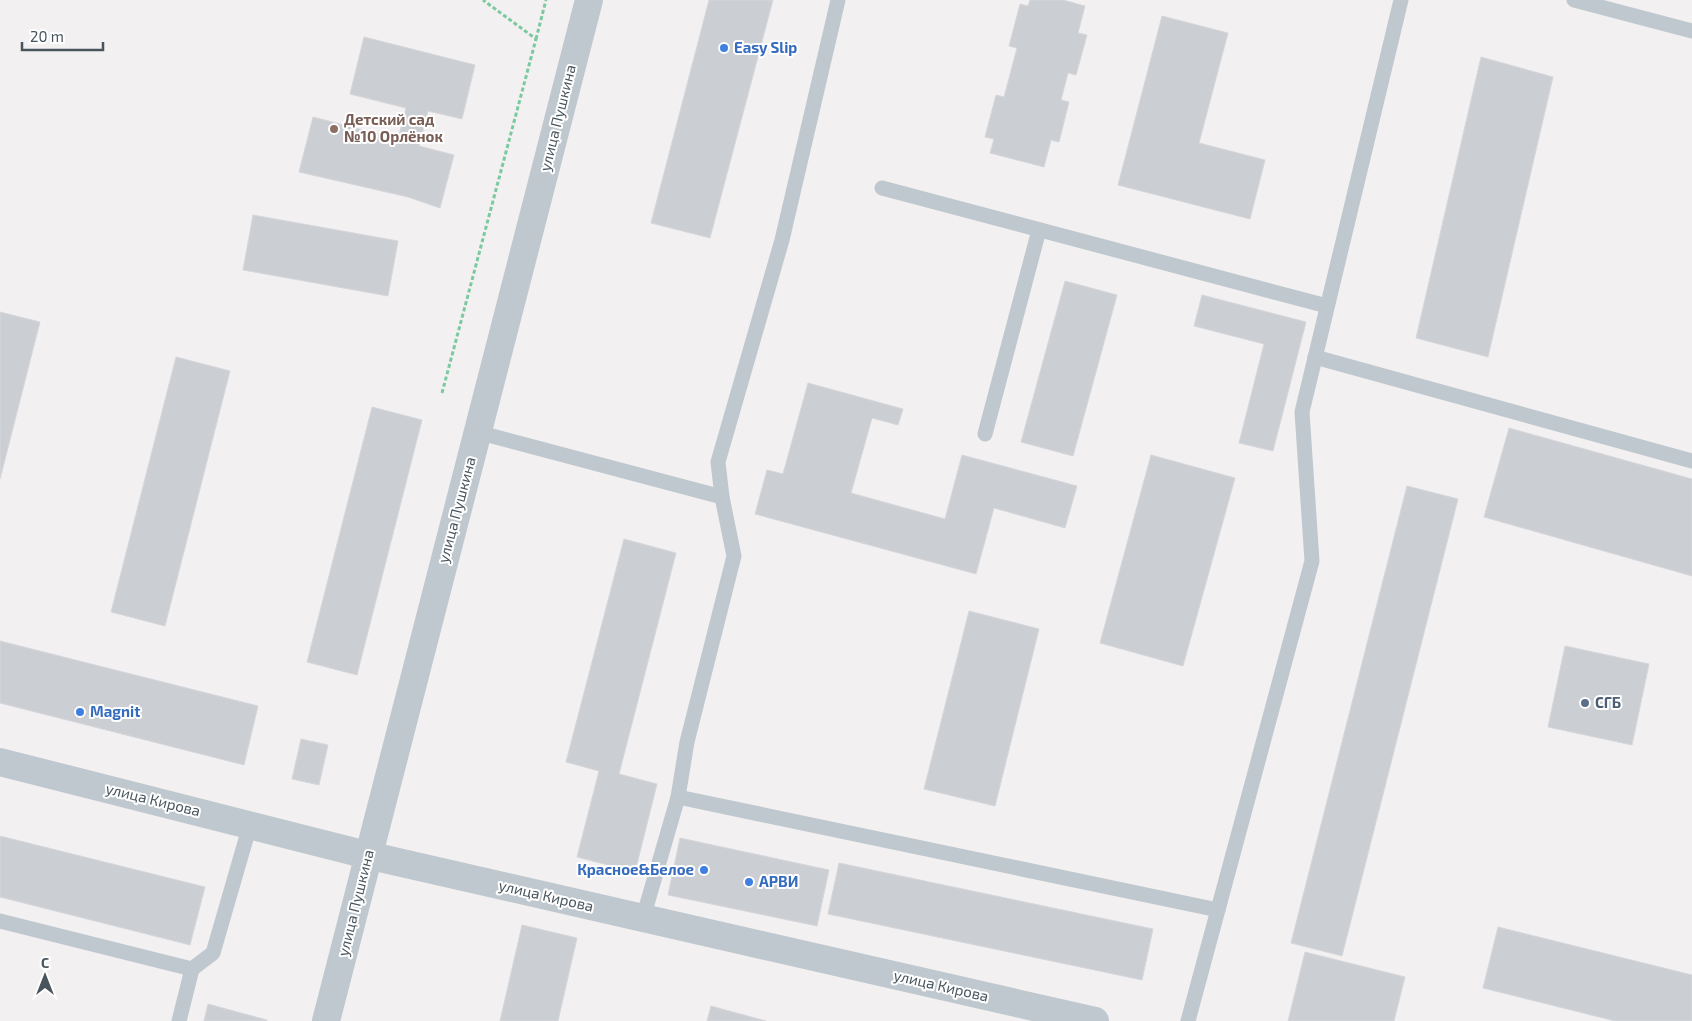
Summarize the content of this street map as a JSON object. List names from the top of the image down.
{
  "streets": {
    "street": ["улица Пушкина", "улица Кирова"]
  },
  "crossings": [
    ["улица Пушкина", "улица Кирова"]
  ],
  "places": [
    "Easy Slip",
    "Детский сад №10 Орлёнок",
    "СГБ",
    "Magnit",
    "Красное&Белое",
    "АРВИ"
  ],
  "scale_bar": "20 m",
  "north": "top"
}
